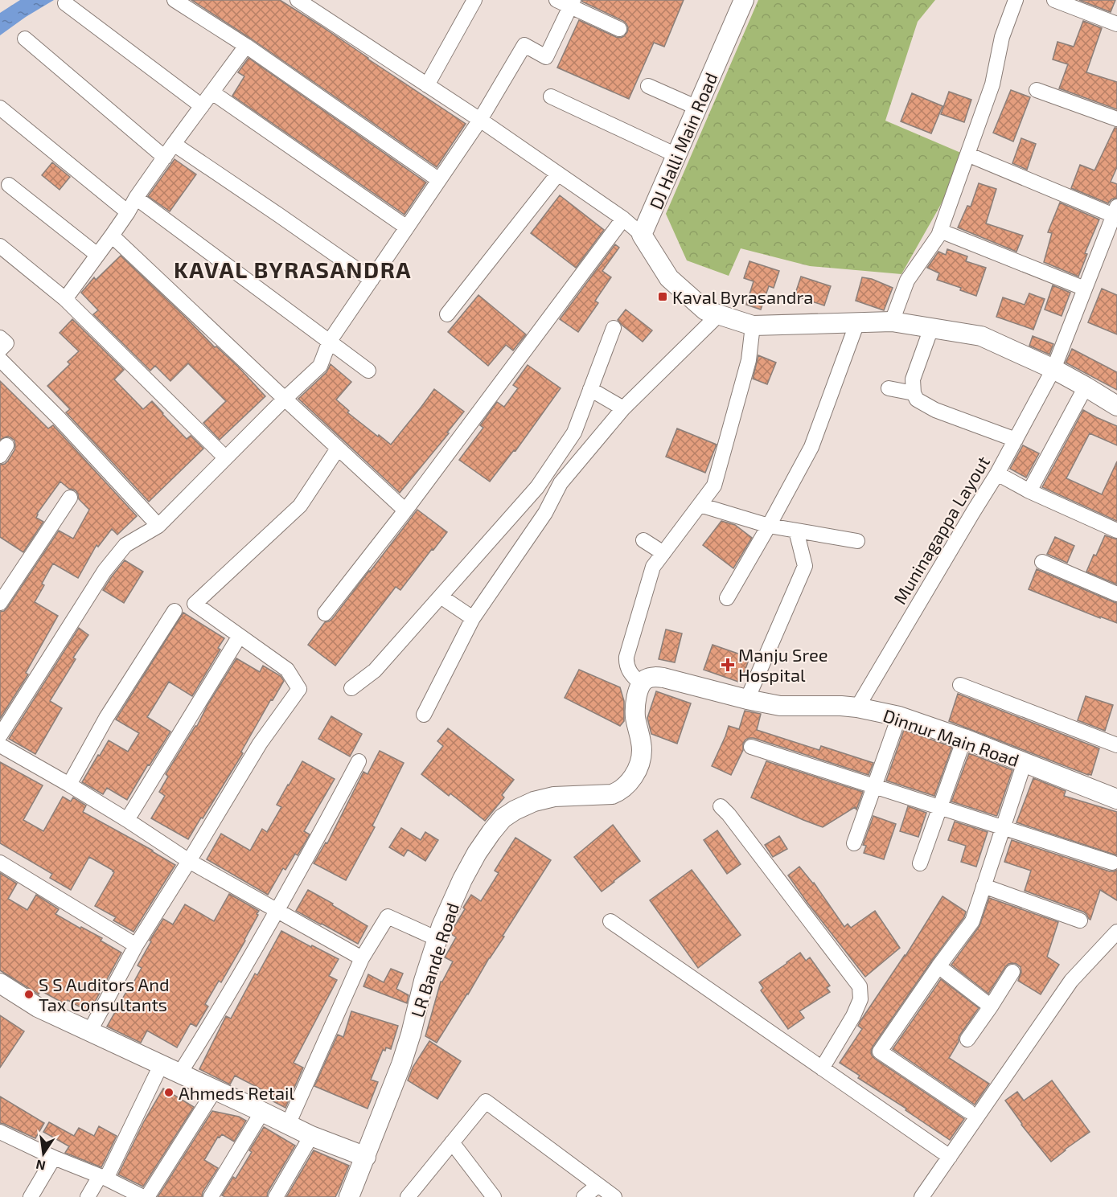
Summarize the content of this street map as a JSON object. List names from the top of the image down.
{
  "streets": {
    "street": [
      "DJ Halli Main Road",
      "Muninagappa Layout",
      "Dinnur Main Road",
      "LR Bande Road"
    ]
  },
  "crossings": [
    ["Muninagappa Layout", "Dinnur Main Road"],
    ["Dinnur Main Road", "LR Bande Road"]
  ],
  "districts": ["KAVAL BYRASANDRA"],
  "places": {
    "transit": ["Kaval Byrasandra"],
    "health": ["Manju Sree Hospital"],
    "other": ["S S Auditors And Tax Consultants", "Ahmeds Retail"]
  },
  "north": "bottom"
}
